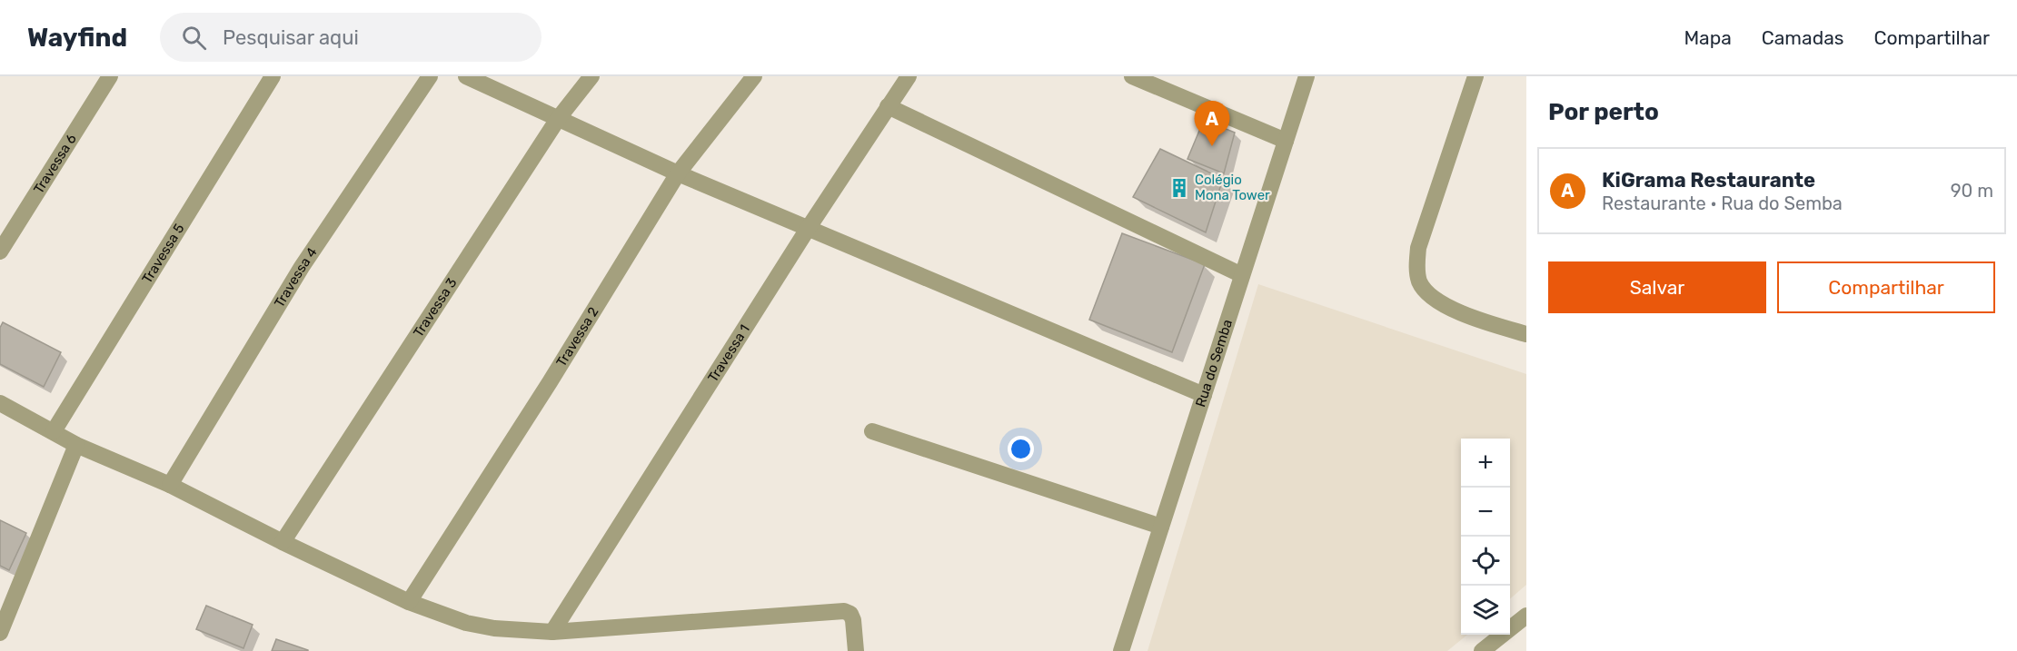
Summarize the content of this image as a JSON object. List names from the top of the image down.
{
  "streets": {
    "street": [
      "Travessa 6",
      "Travessa 5",
      "Travessa 4",
      "Travessa 3",
      "Travessa 2",
      "Travessa 1",
      "Rua do Semba"
    ]
  },
  "places": {
    "building": ["Colégio Mona Tower"]
  },
  "page": {
    "header": "Wayfind",
    "search": "Pesquisar aqui",
    "nav": ["Mapa", "Camadas", "Compartilhar"],
    "heading": "Por perto",
    "pins": "A",
    "list": [
      {
        "mark": "A",
        "name": "KiGrama Restaurante",
        "note": "Restaurante · Rua do Semba",
        "value": "90 m"
      }
    ],
    "buttons": ["Salvar", "Compartilhar"],
    "map_buttons": ["+", "−"]
  }
}
